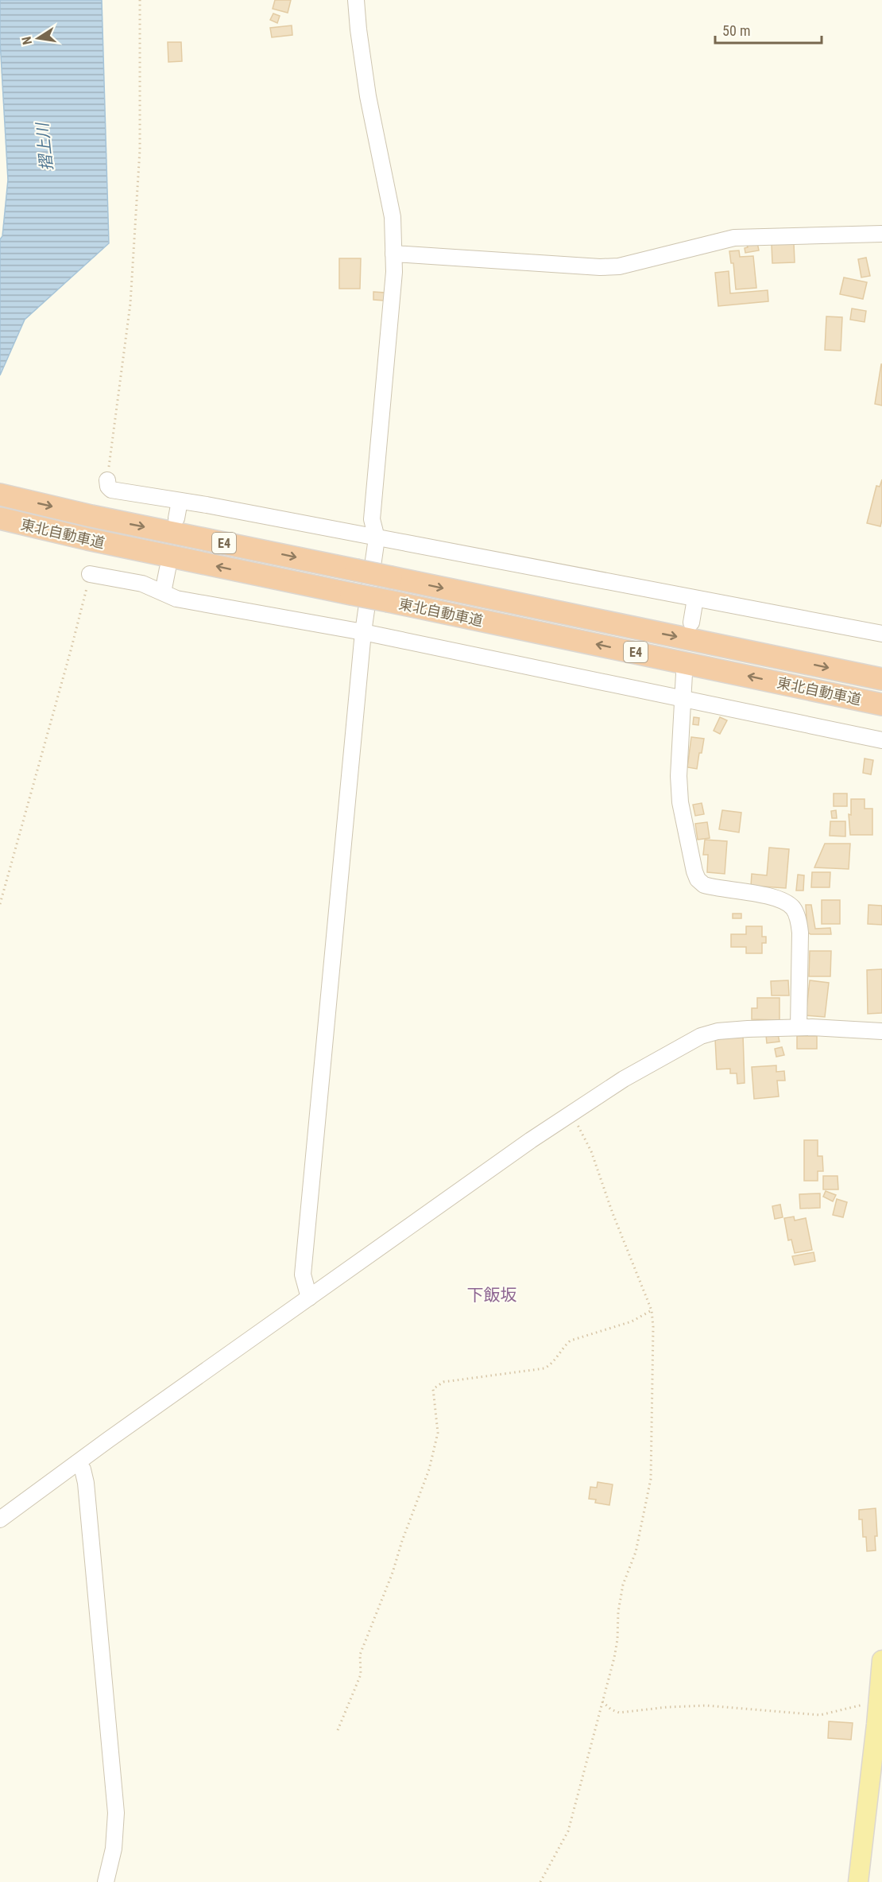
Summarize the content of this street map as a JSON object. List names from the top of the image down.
{
  "streets": {
    "highway": ["東北自動車道", "E4"]
  },
  "districts": ["下飯坂"],
  "water": ["摺上川"],
  "scale_bar": "50 m",
  "north": "left"
}
